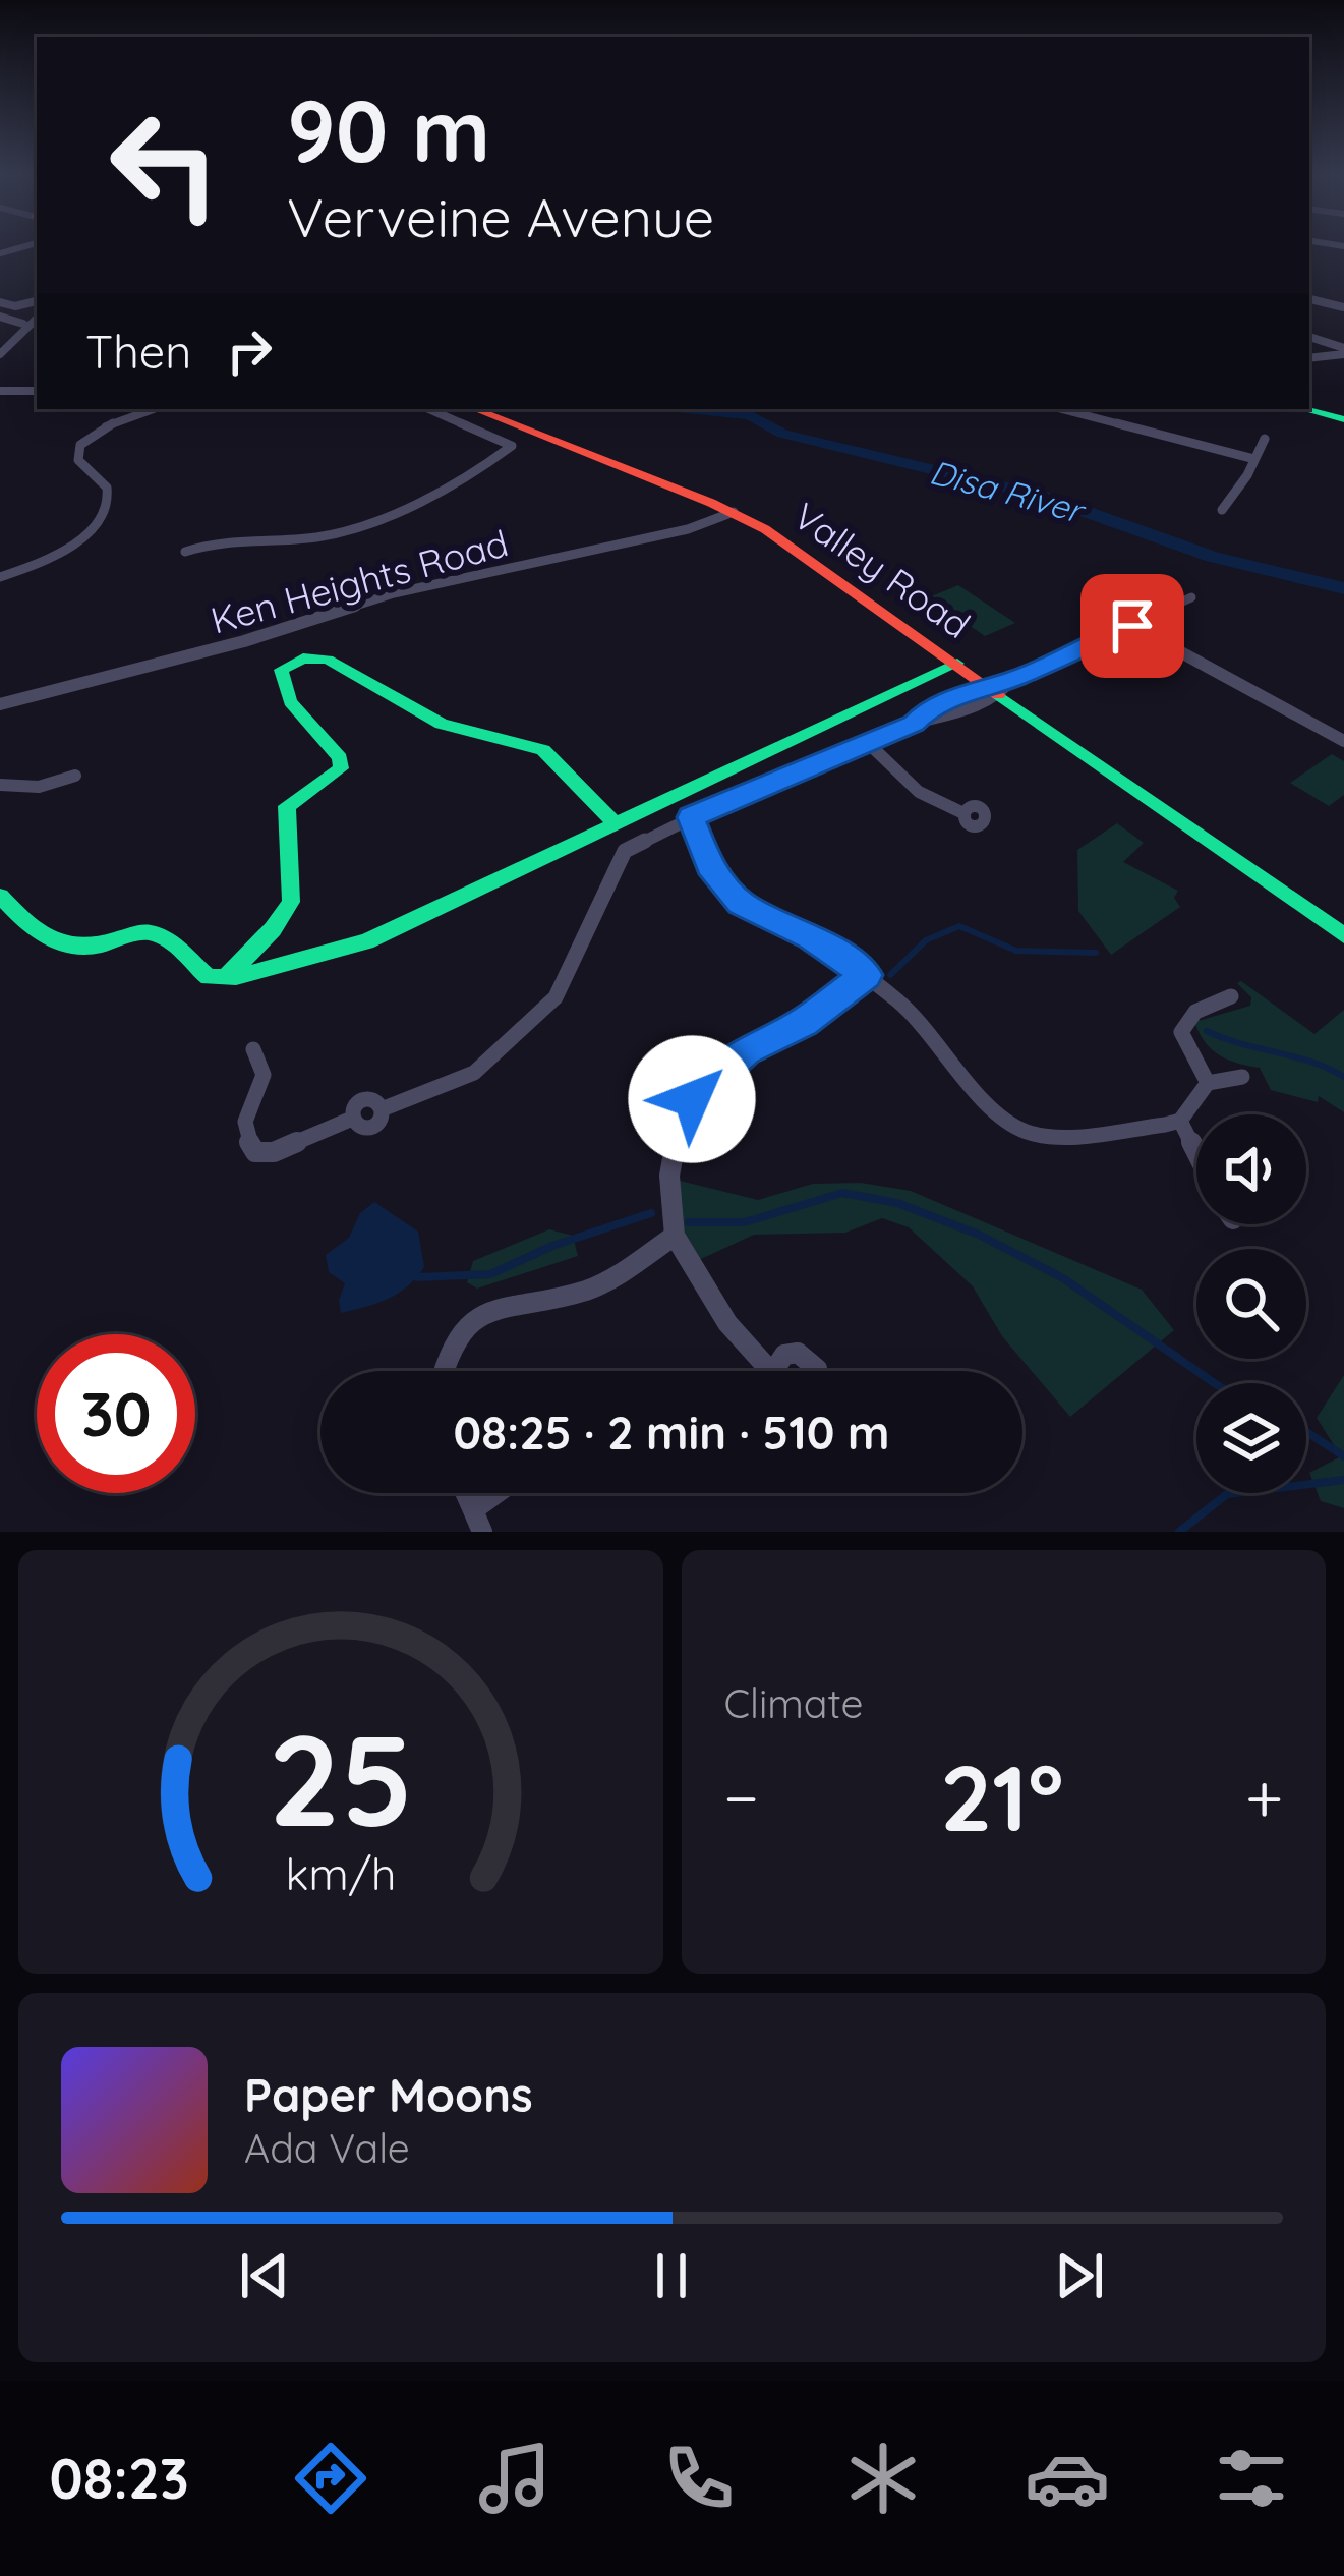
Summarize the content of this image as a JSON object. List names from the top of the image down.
{
  "streets": {
    "street": ["Valley Road", "Ken Heights Road"]
  },
  "crossings": [
    ["Valley Road", "Ken Heights Road"]
  ],
  "water": ["Disa River"],
  "page": {
    "turn": ["90 m", "Verveine Avenue"],
    "then": "Then",
    "limit": "30",
    "trip": "08:25 · 2 min · 510 m",
    "tile": "Climate",
    "heat": ["−", "21°", "+"],
    "song": ["Paper Moons", "Ada Vale"],
    "tabs": "08:23",
    "gauge": ["25", "km/h"]
  }
}
